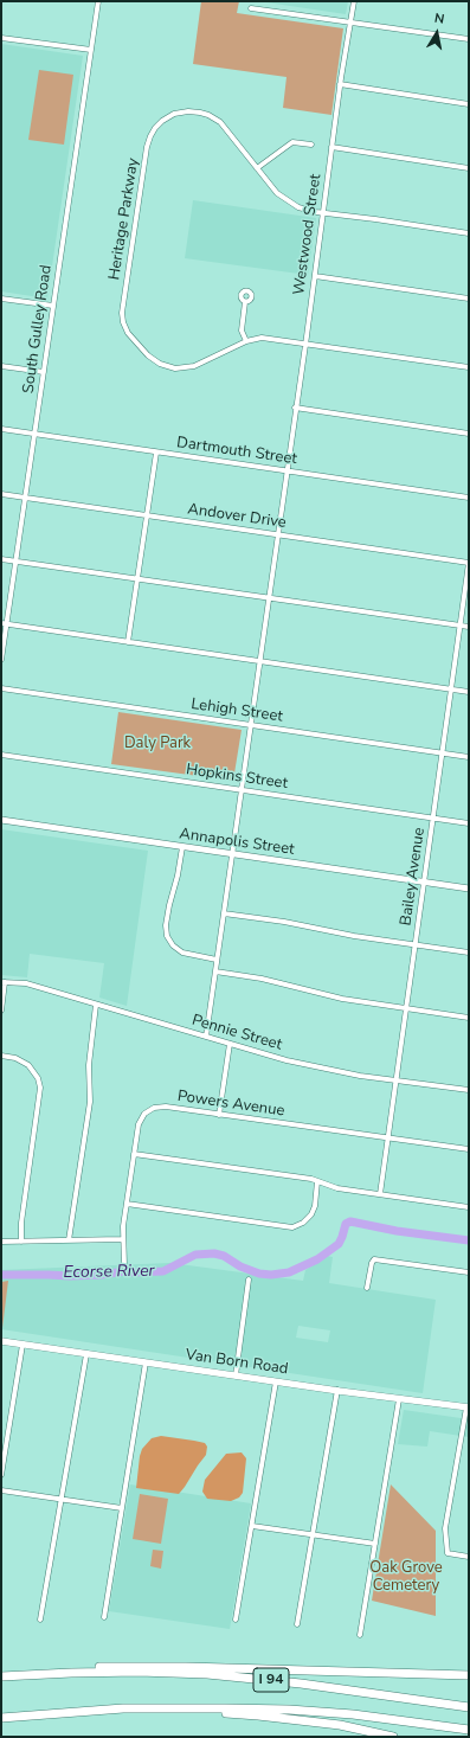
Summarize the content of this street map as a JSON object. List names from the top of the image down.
{
  "streets": {
    "highway": ["I 94"],
    "main road": ["Van Born Road"],
    "street": [
      "Heritage Parkway",
      "Westwood Street",
      "South Gulley Road",
      "Dartmouth Street",
      "Andover Drive",
      "Lehigh Street",
      "Hopkins Street",
      "Annapolis Street",
      "Bailey Avenue",
      "Pennie Street",
      "Powers Avenue"
    ]
  },
  "crossings": [
    ["Heritage Parkway", "Westwood Street"],
    ["Westwood Street", "Dartmouth Street"],
    ["Westwood Street", "Andover Drive"],
    ["Westwood Street", "Lehigh Street"],
    ["Westwood Street", "Hopkins Street"],
    ["Westwood Street", "Annapolis Street"],
    ["Westwood Street", "Pennie Street"],
    ["South Gulley Road", "Dartmouth Street"],
    ["South Gulley Road", "Andover Drive"],
    ["Andover Drive", "Bailey Avenue"],
    ["Lehigh Street", "Bailey Avenue"],
    ["Hopkins Street", "Bailey Avenue"],
    ["Annapolis Street", "Bailey Avenue"],
    ["Bailey Avenue", "Pennie Street"],
    ["Bailey Avenue", "Powers Avenue"]
  ],
  "water": ["Ecorse River"],
  "parks": ["Daly Park", "Oak Grove Cemetery"],
  "north": "top"
}
